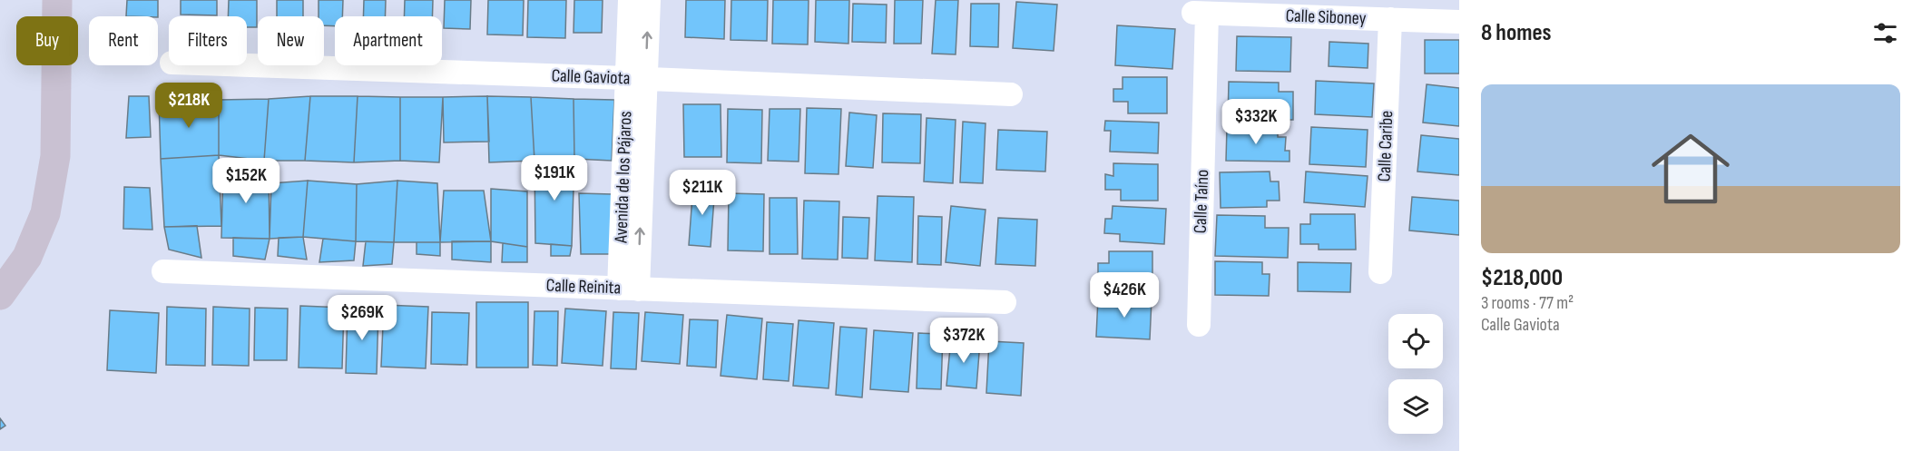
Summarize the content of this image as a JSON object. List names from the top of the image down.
{
  "streets": {
    "street": [
      "Calle Siboney",
      "Calle Gaviota",
      "Calle Caribe",
      "Avenida de los Pájaros",
      "Calle Taíno",
      "Calle Reinita"
    ]
  },
  "crossings": [
    ["Calle Siboney", "Calle Caribe"],
    ["Calle Siboney", "Calle Taíno"],
    ["Calle Gaviota", "Avenida de los Pájaros"],
    ["Avenida de los Pájaros", "Calle Reinita"]
  ],
  "page": {
    "heading": "8 homes",
    "chip": [
      "Buy",
      "Rent",
      "Filters",
      "New",
      "Apartment"
    ],
    "list": [
      {
        "name": "$218,000",
        "note": "3 rooms · 77 m² · Calle Gaviota"
      }
    ],
    "price": [
      "$218K",
      "$332K",
      "$191K",
      "$152K",
      "$211K",
      "$426K",
      "$269K",
      "$372K"
    ]
  }
}
